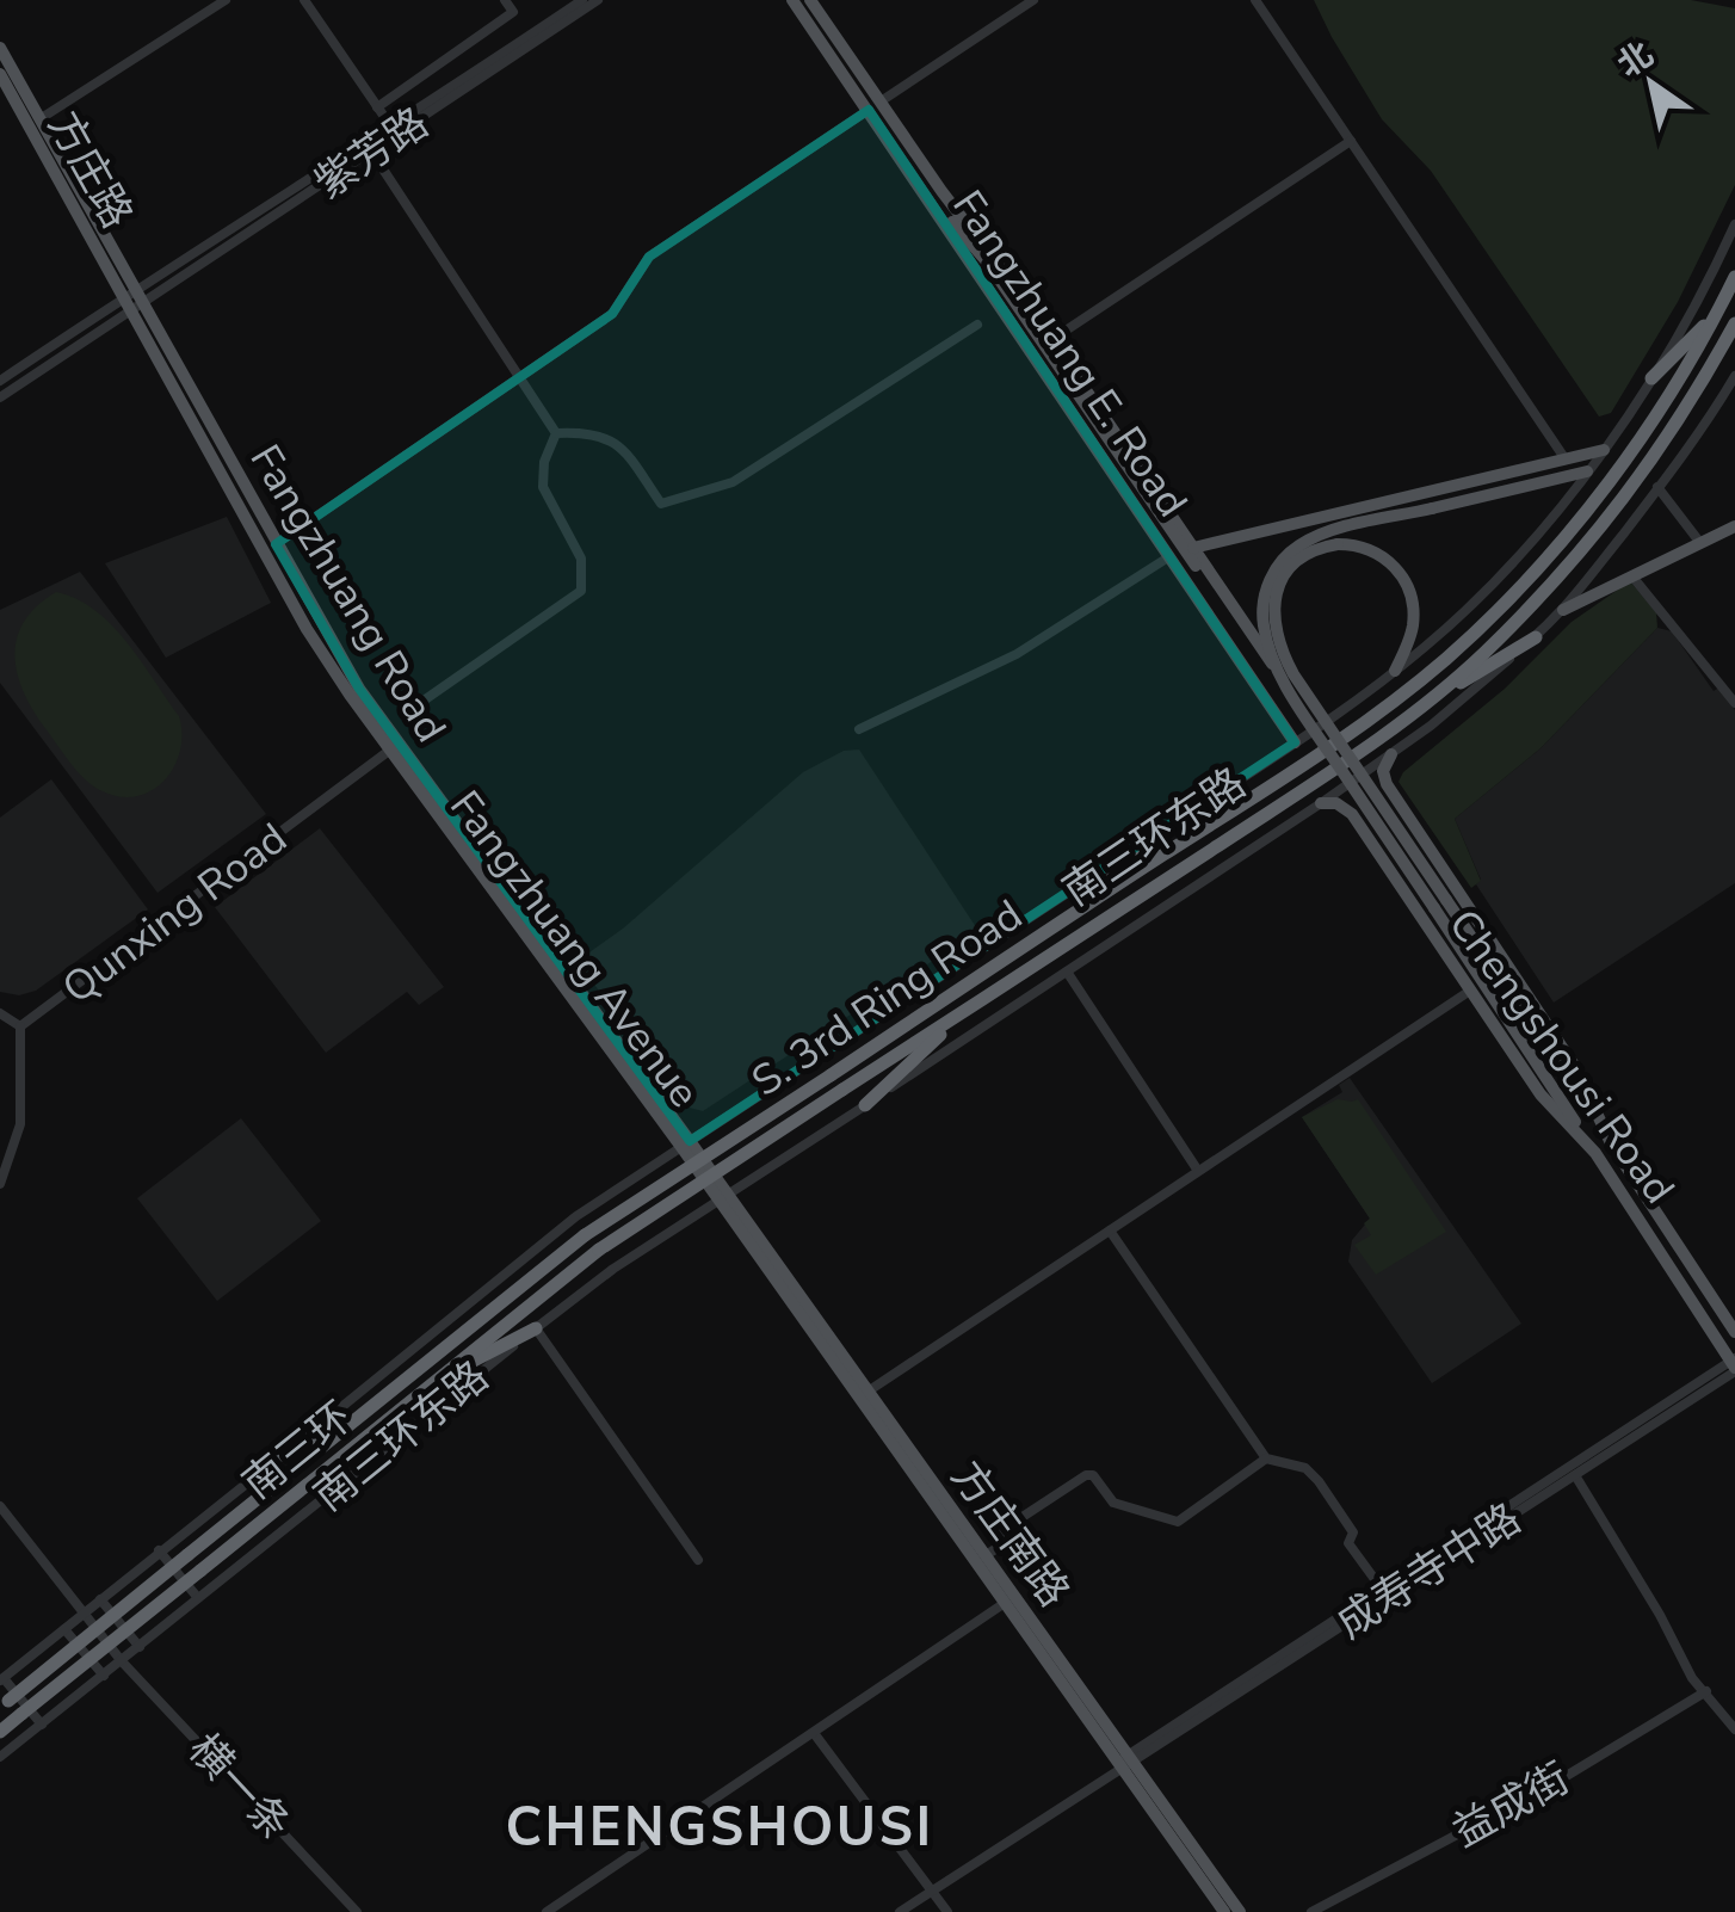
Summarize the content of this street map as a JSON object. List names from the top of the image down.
{
  "streets": {
    "highway": ["S. 3rd Ring Road", "南三环"],
    "main road": [
      "方庄路",
      "Fangzhuang E. Road",
      "Fangzhuang Road",
      "Chengshousi Road",
      "方庄南路"
    ],
    "street": [
      "紫芳路",
      "南三环东路",
      "Qunxing Road",
      "成寿寺中路",
      "横一条",
      "益成街"
    ]
  },
  "crossings": [
    ["紫芳路", "方庄路"],
    ["紫芳路", "Fangzhuang Road"],
    ["方庄路", "Fangzhuang Road"],
    ["Fangzhuang E. Road", "南三环东路"],
    ["Fangzhuang Road", "南三环东路"],
    ["Fangzhuang Road", "Qunxing Road"],
    ["Fangzhuang Road", "方庄南路"],
    ["南三环东路", "Chengshousi Road"],
    ["南三环东路", "方庄南路"],
    ["南三环东路", "横一条"],
    ["S. 3rd Ring Road", "南三环"],
    ["Chengshousi Road", "成寿寺中路"],
    ["方庄南路", "成寿寺中路"]
  ],
  "districts": ["CHENGSHOUSI"],
  "north": "top left"
}
